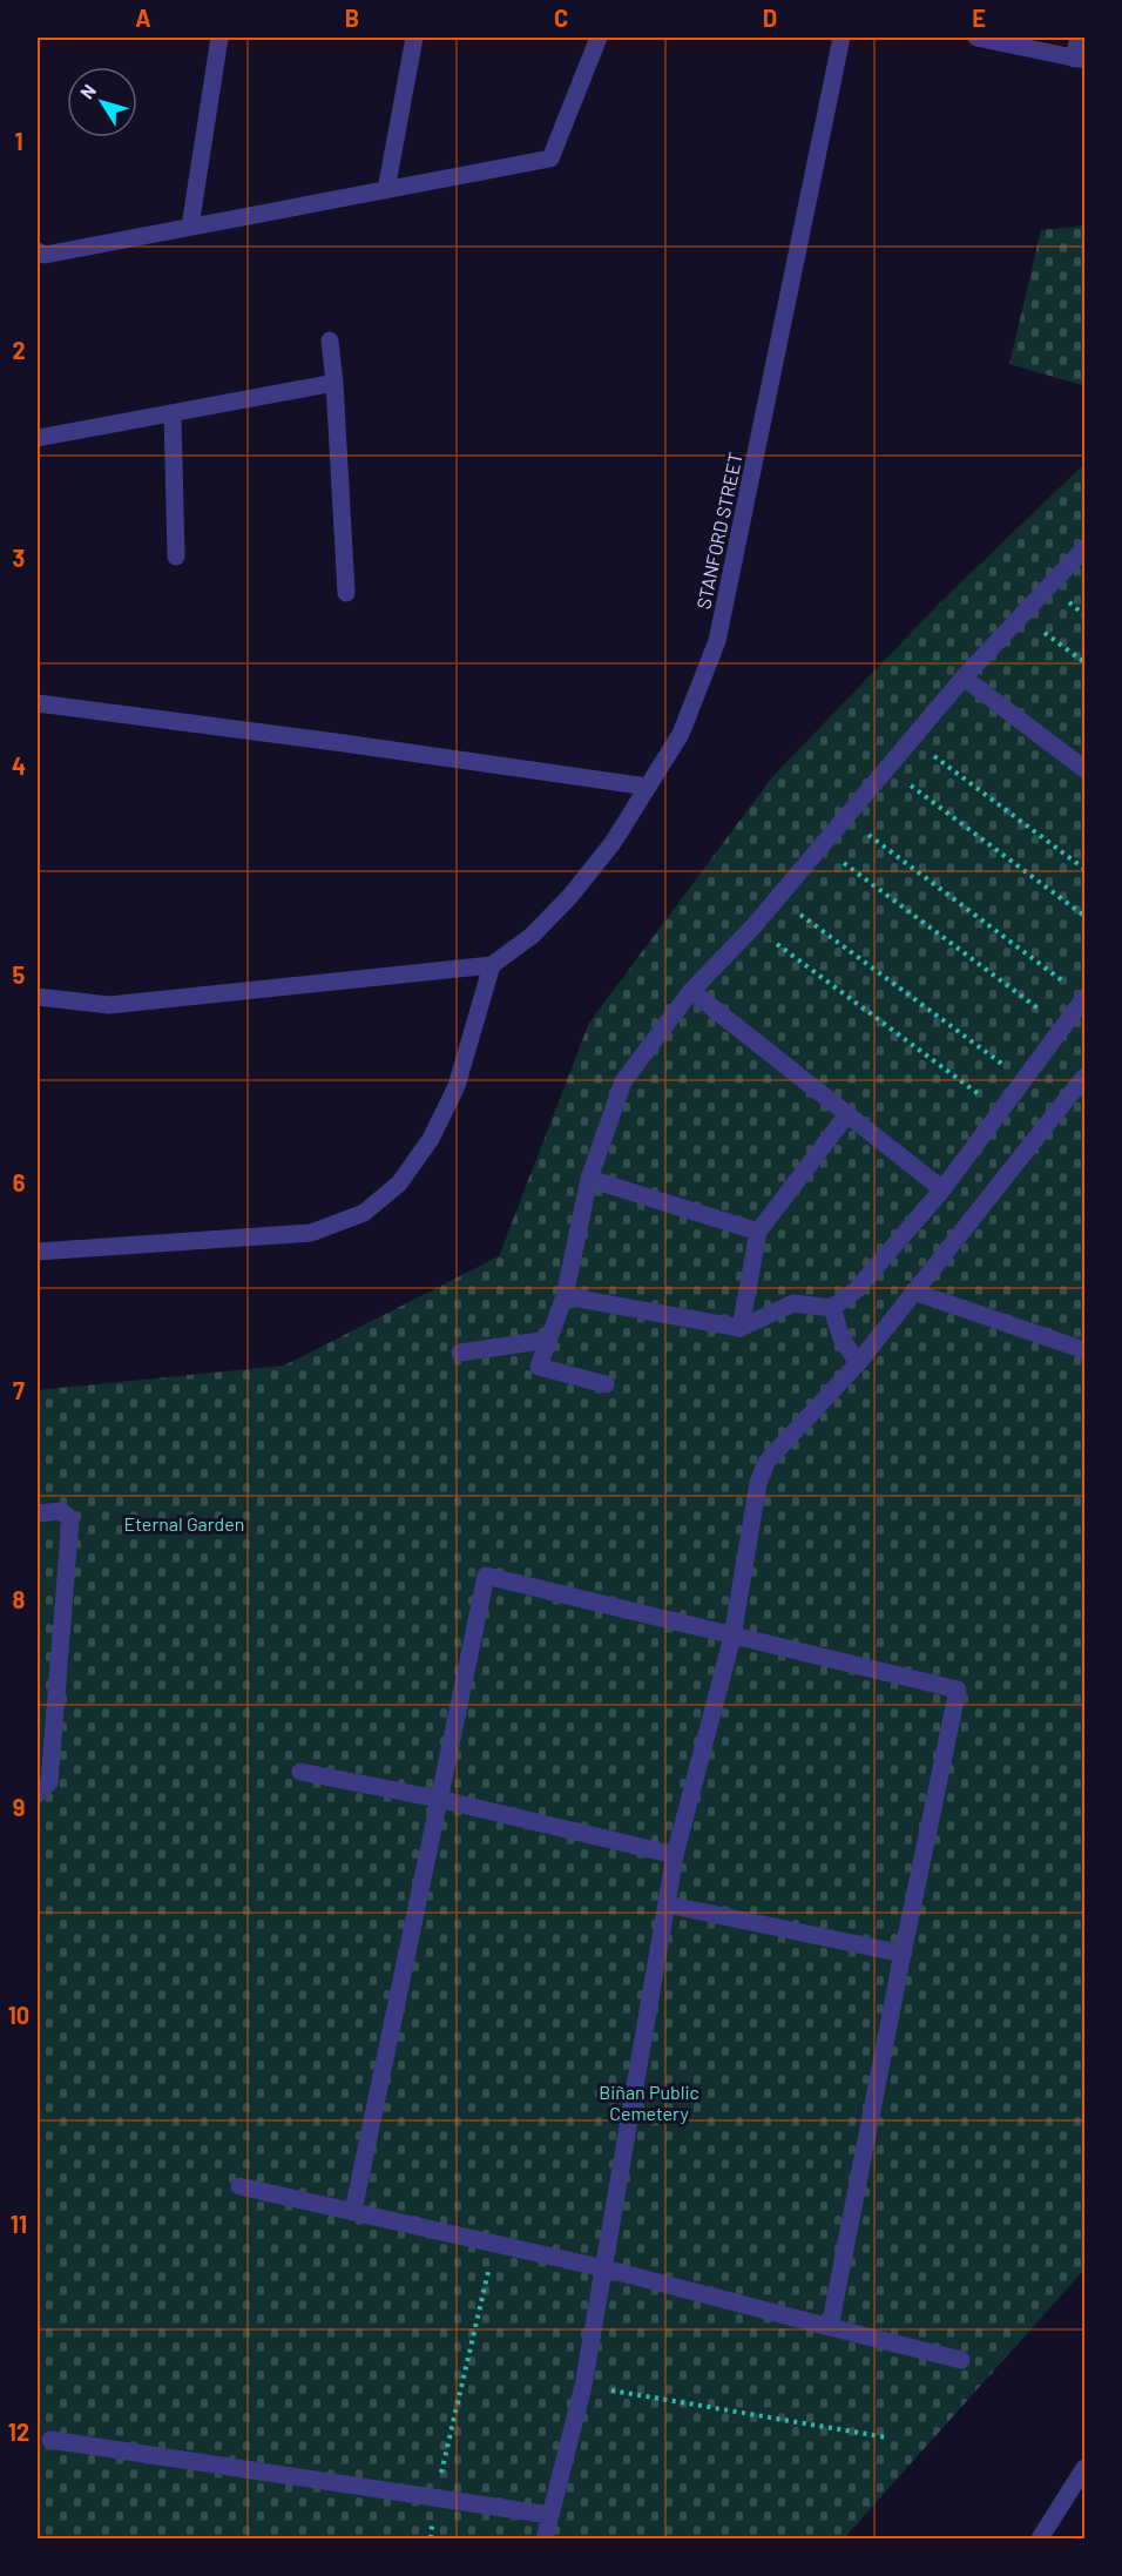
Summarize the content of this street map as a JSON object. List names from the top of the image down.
{
  "streets": {
    "street": ["STANFORD STREET"]
  },
  "parks": ["Eternal Garden", "Biñan Public Cemetery"],
  "north": "top left",
  "grid": {
    "columns": [
      "A",
      "B",
      "C",
      "D",
      "E"
    ],
    "rows": [
      "1",
      "2",
      "3",
      "4",
      "5",
      "6",
      "7",
      "8",
      "9",
      "10",
      "11",
      "12"
    ]
  }
}
